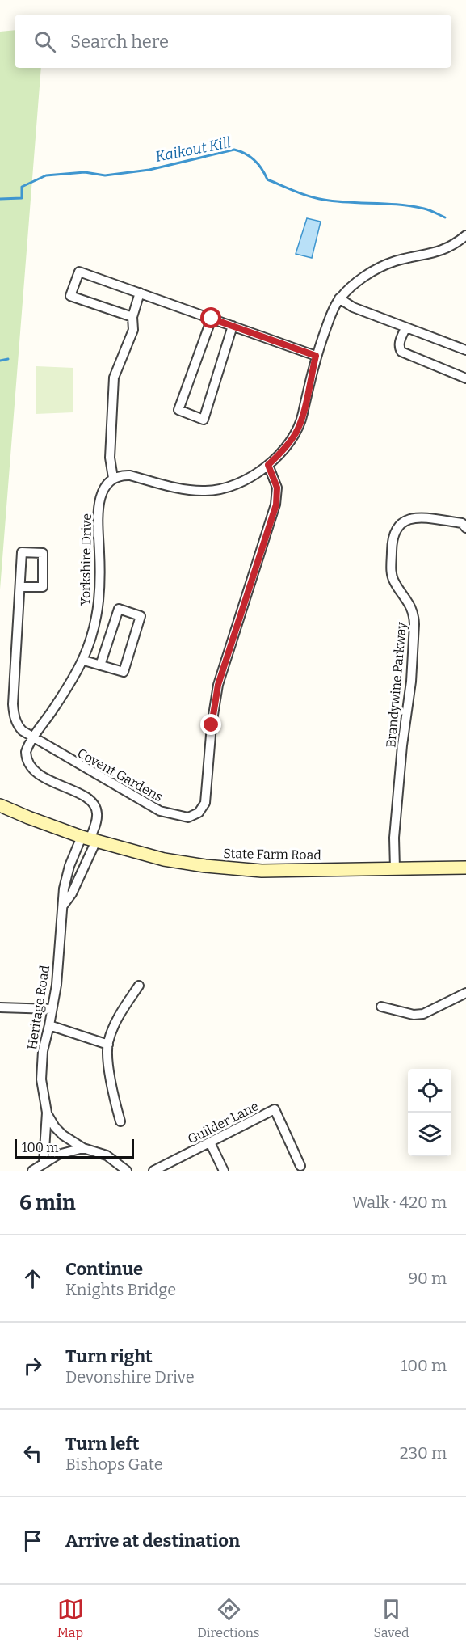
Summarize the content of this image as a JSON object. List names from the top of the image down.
{
  "streets": {
    "main road": ["State Farm Road"],
    "street": [
      "Yorkshire Drive",
      "Brandywine Parkway",
      "Covent Gardens",
      "Heritage Road",
      "Guilder Lane"
    ]
  },
  "crossings": [
    ["Yorkshire Drive", "Covent Gardens"],
    ["Yorkshire Drive", "State Farm Road"],
    ["Yorkshire Drive", "Heritage Road"],
    ["Brandywine Parkway", "State Farm Road"],
    ["State Farm Road", "Heritage Road"]
  ],
  "water": ["Kaikout Kill"],
  "scale_bar": "100 m",
  "page": {
    "search": "Search here",
    "scale": "100 m",
    "heading": ["6 min", "Walk · 420 m"],
    "list": [
      ["Continue", "Knights Bridge", "90 m"],
      ["Turn right", "Devonshire Drive", "100 m"],
      ["Turn left", "Bishops Gate", "230 m"],
      "Arrive at destination"
    ],
    "nav": ["Map", "Directions", "Saved"]
  }
}
